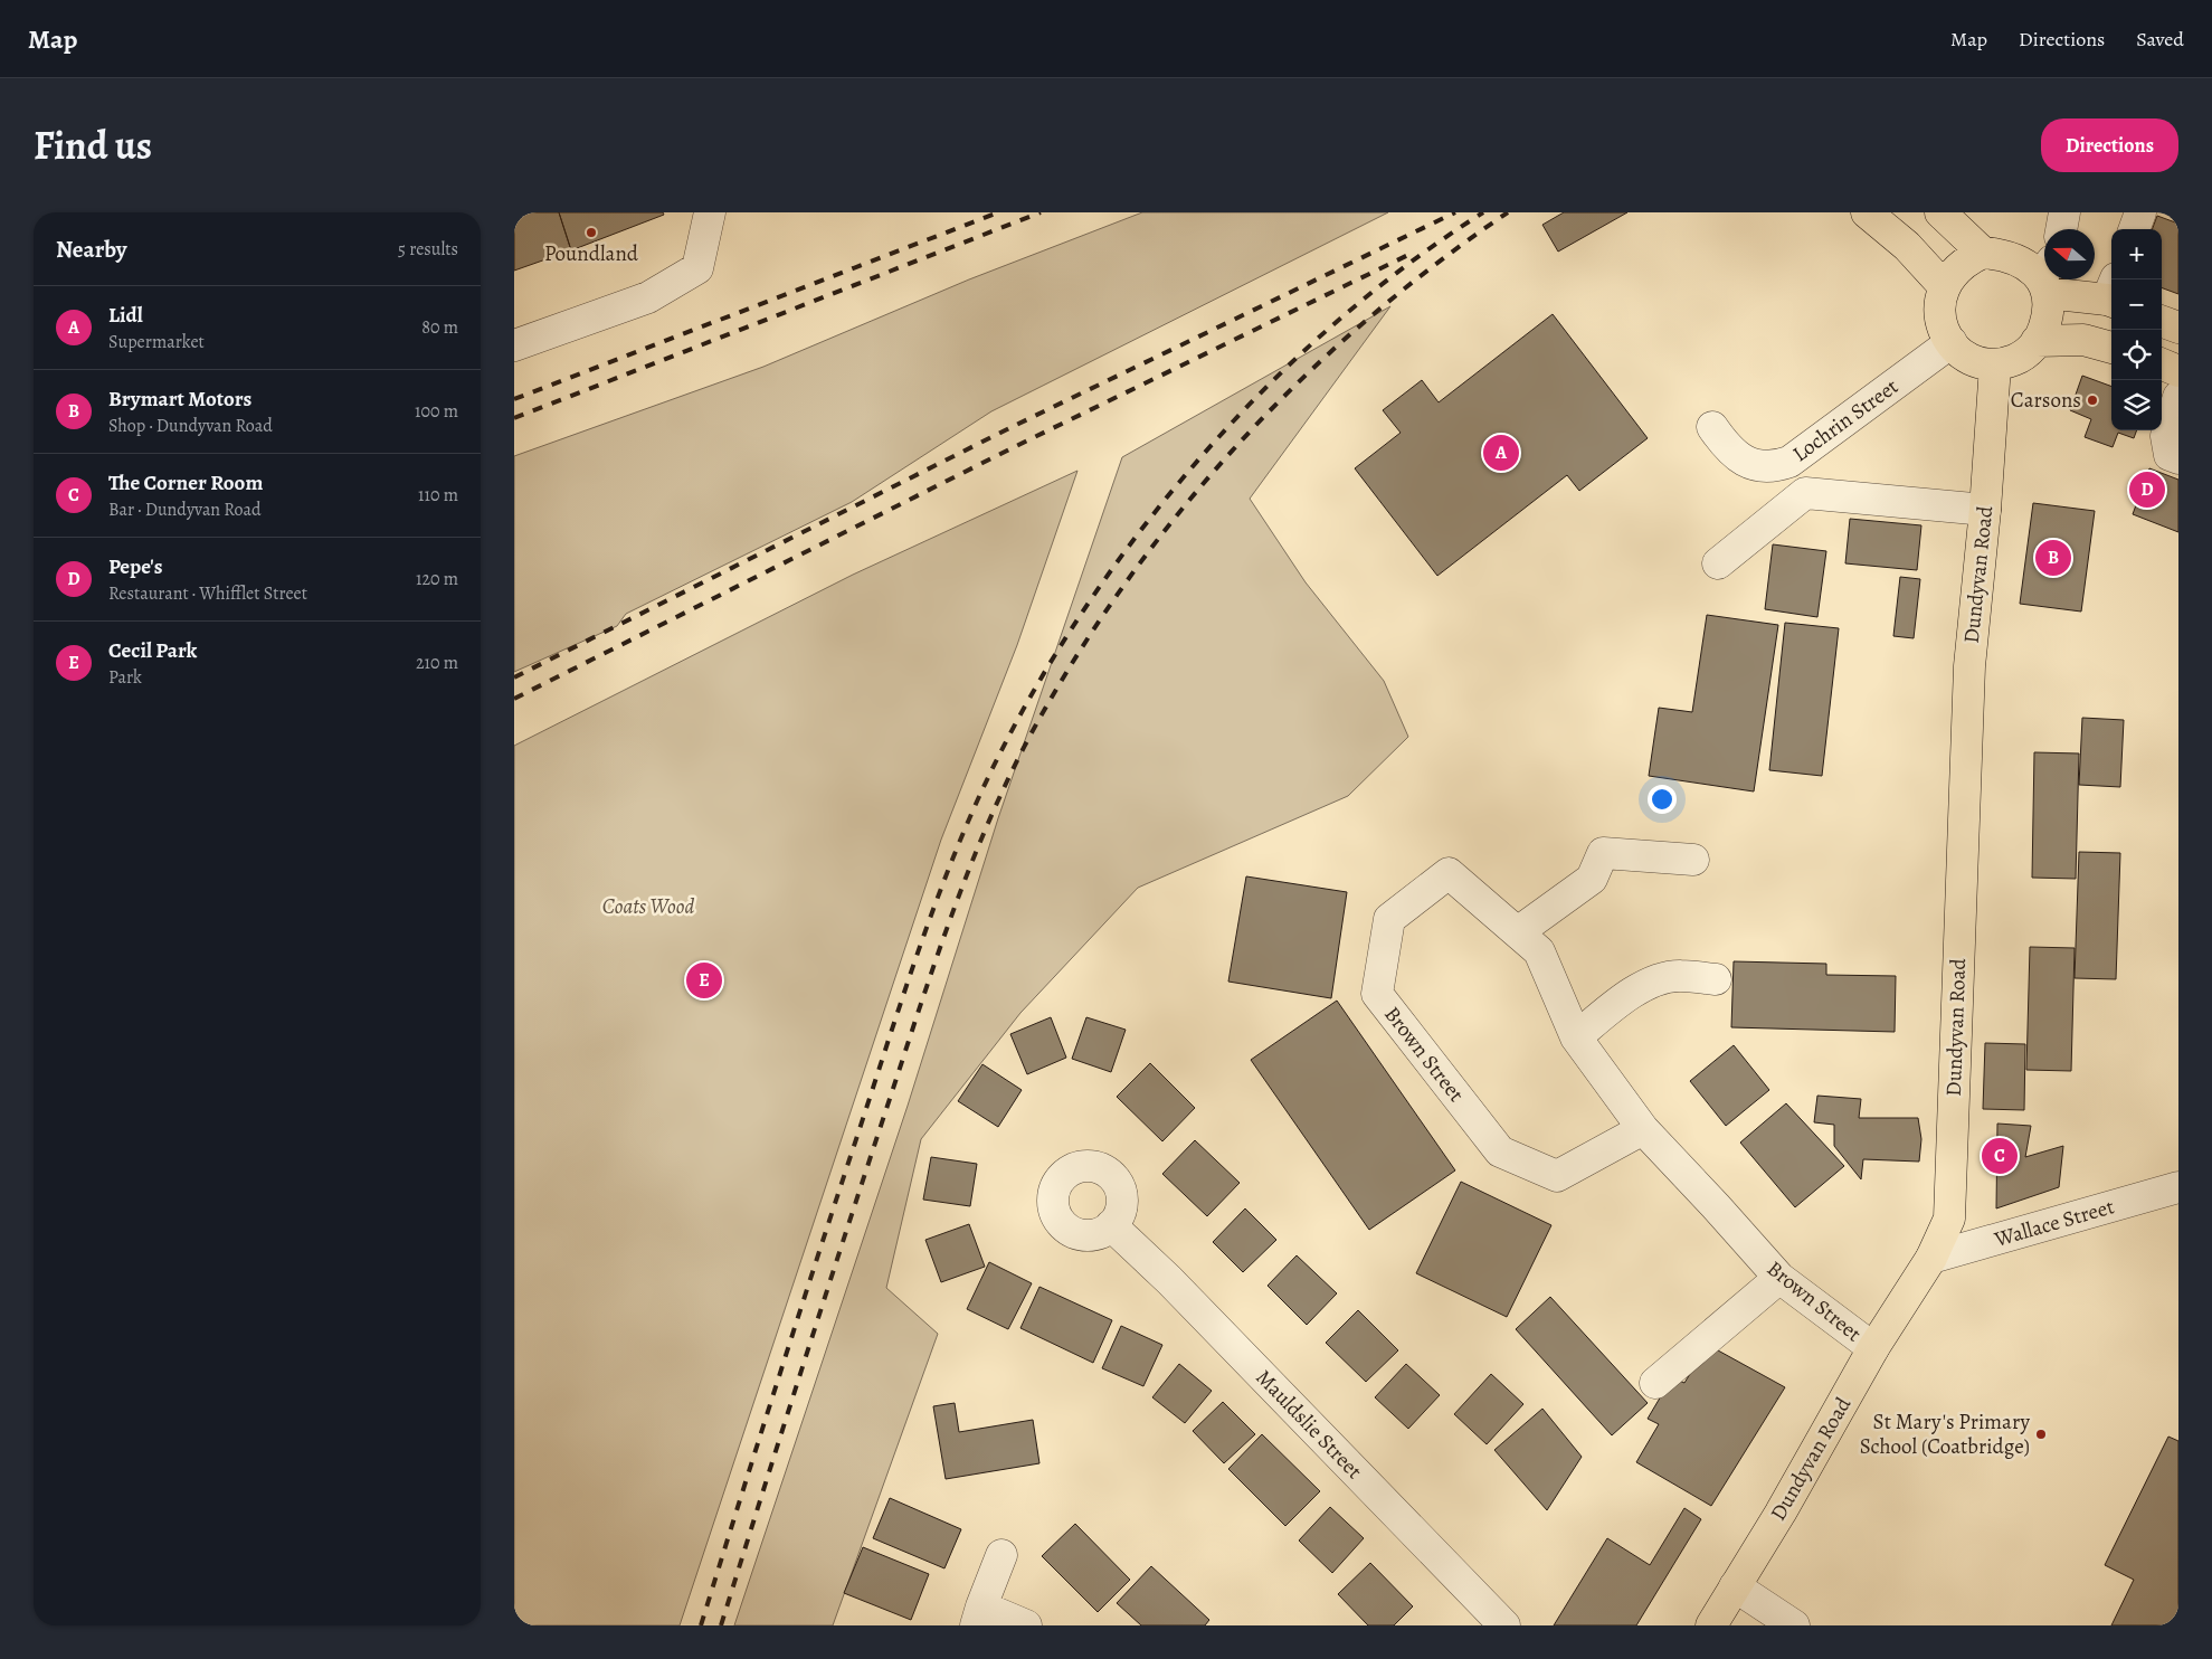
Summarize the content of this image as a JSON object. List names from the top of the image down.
{
  "streets": {
    "main road": ["Dundyvan Road"],
    "street": [
      "Lochrin Street",
      "Brown Street",
      "Wallace Street",
      "Mauldslie Street"
    ]
  },
  "crossings": [
    ["Dundyvan Road", "Brown Street"],
    ["Dundyvan Road", "Wallace Street"]
  ],
  "parks": ["Coats Wood"],
  "places": ["Poundland", "Carsons", "St Mary's Primary School (Coatbridge)"],
  "north": "left",
  "page": {
    "header": "Map",
    "nav": ["Map", "Directions", "Saved"],
    "title": "Find us",
    "buttons": "Directions",
    "heading": ["Nearby", "5 results"],
    "map_buttons": ["+", "−"],
    "list": [
      {
        "mark": "A",
        "name": "Lidl",
        "note": "Supermarket",
        "value": "80 m"
      },
      {
        "mark": "B",
        "name": "Brymart Motors",
        "note": "Shop · Dundyvan Road",
        "value": "100 m"
      },
      {
        "mark": "C",
        "name": "The Corner Room",
        "note": "Bar · Dundyvan Road",
        "value": "110 m"
      },
      {
        "mark": "D",
        "name": "Pepe's",
        "note": "Restaurant · Whifflet Street",
        "value": "120 m"
      },
      {
        "mark": "E",
        "name": "Cecil Park",
        "note": "Park",
        "value": "210 m"
      }
    ],
    "pins": [
      "A",
      "D",
      "B",
      "E",
      "C"
    ]
  }
}
